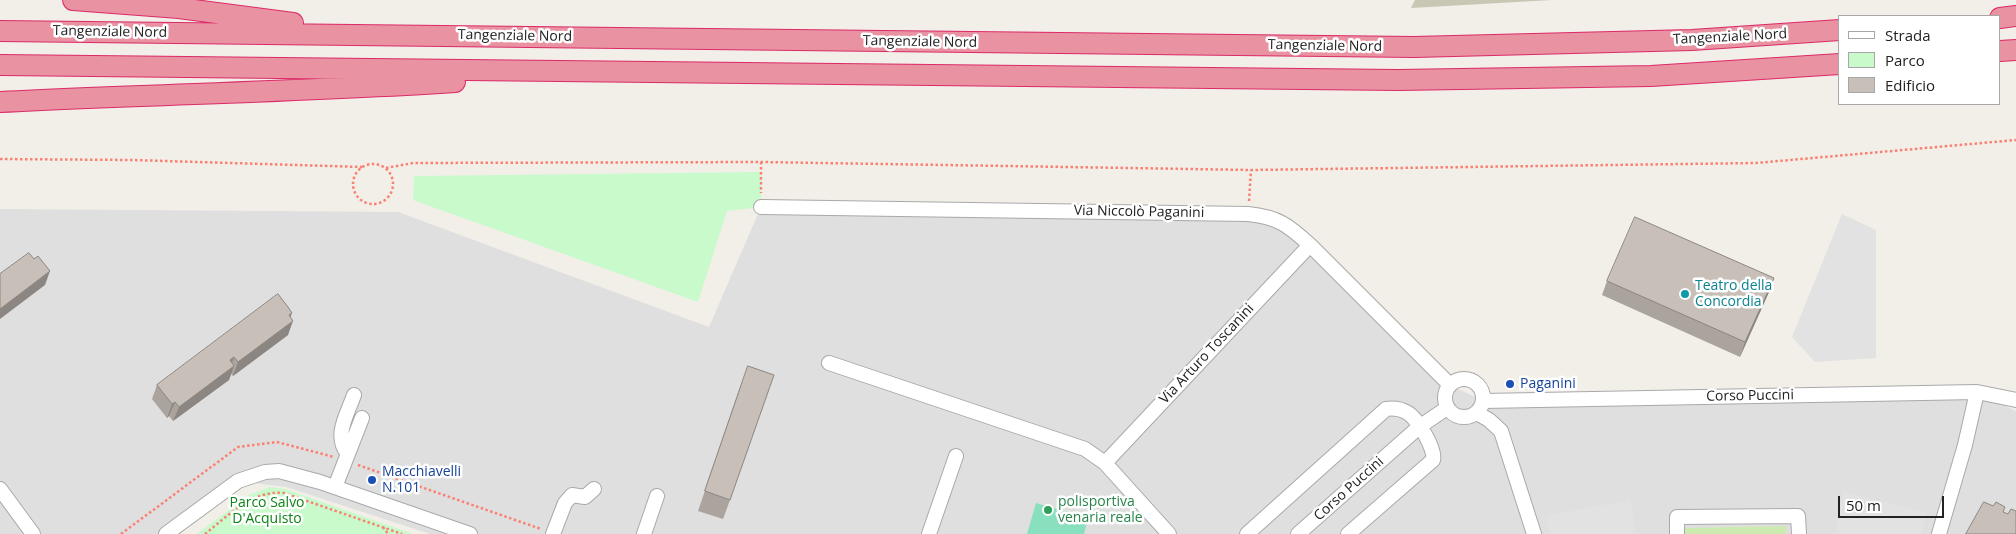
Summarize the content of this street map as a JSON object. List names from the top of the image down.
{
  "streets": {
    "highway": ["Tangenziale Nord"],
    "street": ["Via Niccolò Paganini", "Via Arturo Toscanini", "Corso Puccini"]
  },
  "crossings": [
    ["Via Niccolò Paganini", "Via Arturo Toscanini"],
    ["Via Niccolò Paganini", "Corso Puccini"]
  ],
  "parks": ["Parco Salvo D'Acquisto"],
  "places": [
    "Teatro della Concordia",
    "Paganini",
    "Macchiavelli N.101",
    "polisportiva venaria reale"
  ],
  "legend": ["Strada", "Parco", "Edificio"],
  "scale_bar": "50 m"
}
